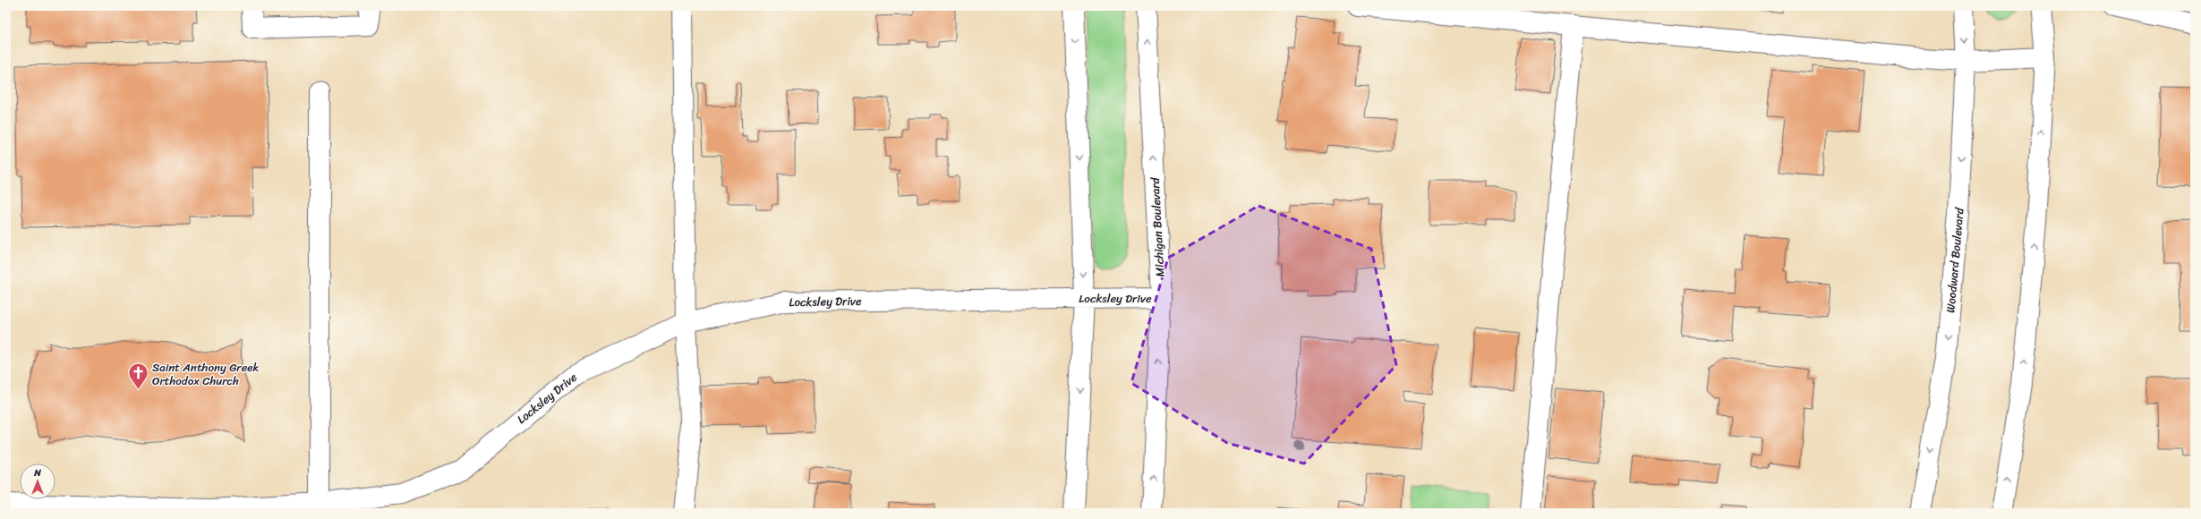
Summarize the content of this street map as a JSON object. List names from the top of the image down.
{
  "streets": {
    "street": ["Michigan Boulevard", "Woodward Boulevard", "Locksley Drive"]
  },
  "crossings": [
    ["Michigan Boulevard", "Locksley Drive"]
  ],
  "places": {
    "church": ["Saint Anthony Greek Orthodox Church"]
  },
  "north": "top"
}
